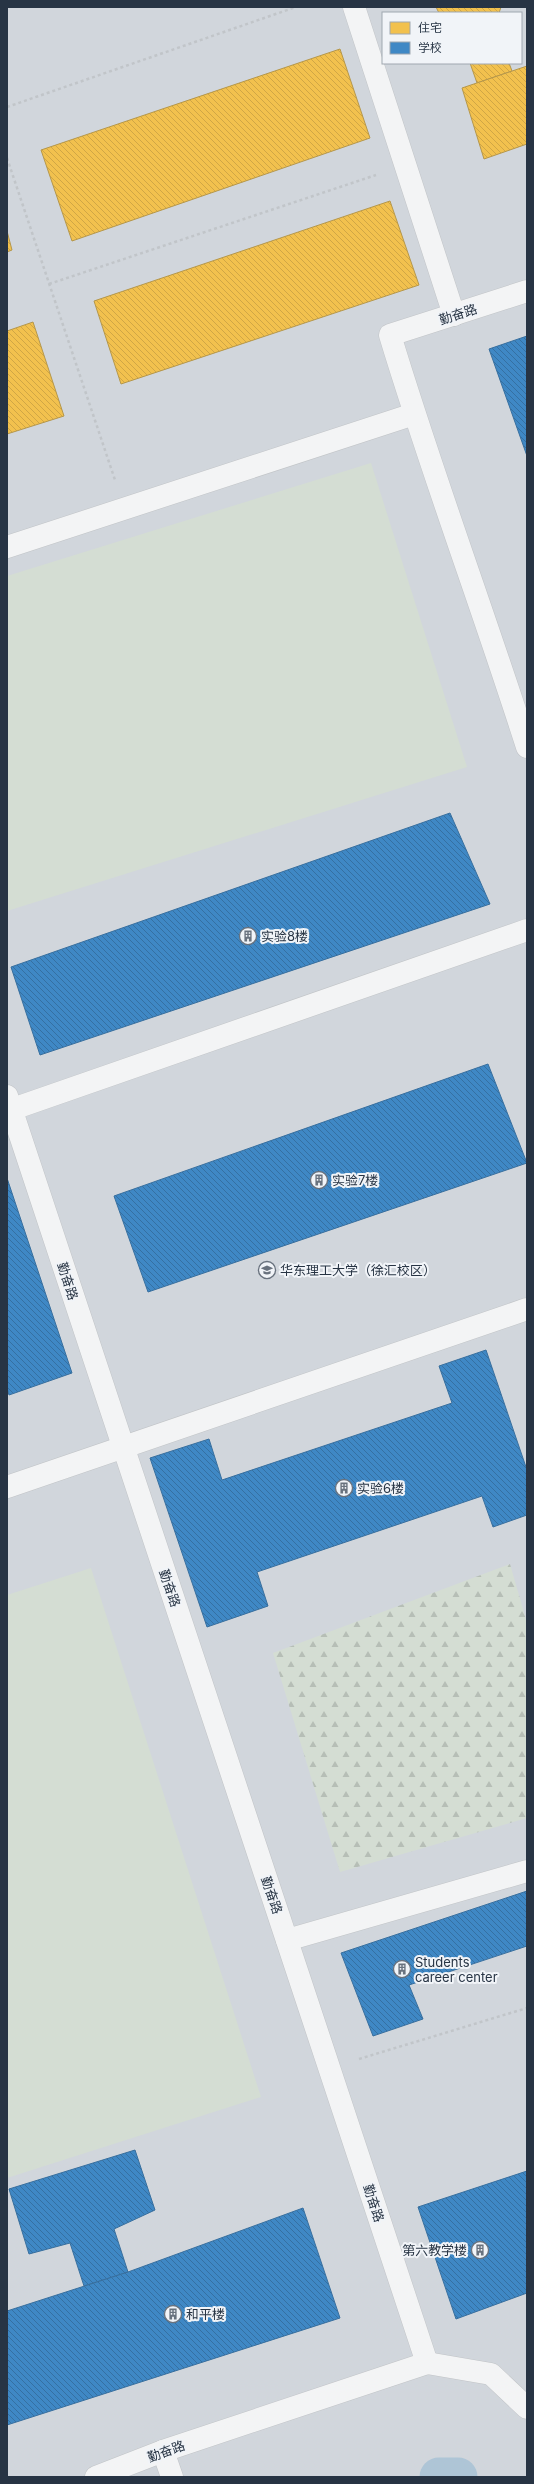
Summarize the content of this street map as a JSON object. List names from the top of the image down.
{
  "streets": {
    "street": ["勤奋路"]
  },
  "places": {
    "building": [
      "实验8楼",
      "实验7楼",
      "实验6楼",
      "Students career center",
      "第六教学楼",
      "和平楼"
    ],
    "school or university": ["华东理工大学（徐汇校区）"]
  },
  "legend": ["住宅", "学校"]
}
